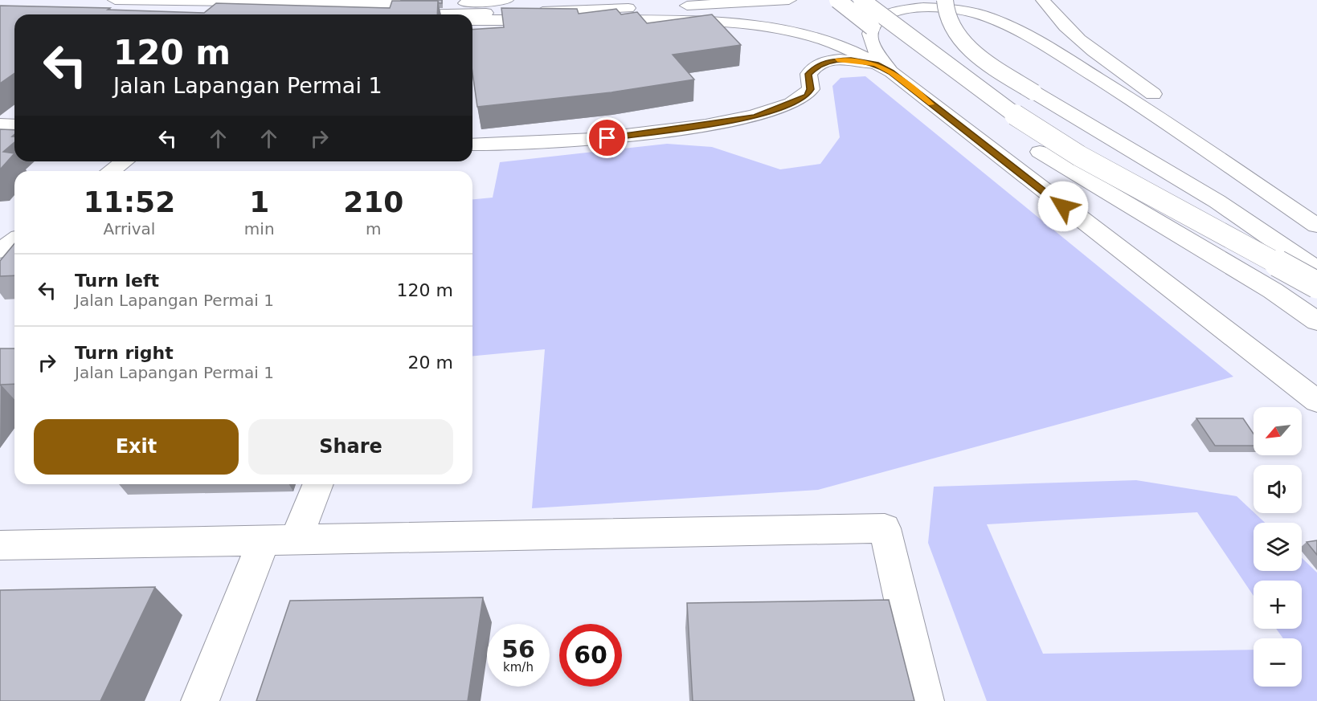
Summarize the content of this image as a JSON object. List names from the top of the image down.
{
  "north": "bottom left",
  "page": {
    "turn": ["120 m", "Jalan Lapangan Permai 1"],
    "eta": [
      "11:52",
      "Arrival",
      "1",
      "min",
      "210",
      "m"
    ],
    "list": [
      {
        "name": "Turn left",
        "note": "Jalan Lapangan Permai 1",
        "value": "120 m"
      },
      {
        "name": "Turn right",
        "note": "Jalan Lapangan Permai 1",
        "value": "20 m"
      }
    ],
    "map_buttons": ["+", "−"],
    "buttons": ["Exit", "Share"],
    "speed": "56 km/h",
    "limit": "60"
  }
}
